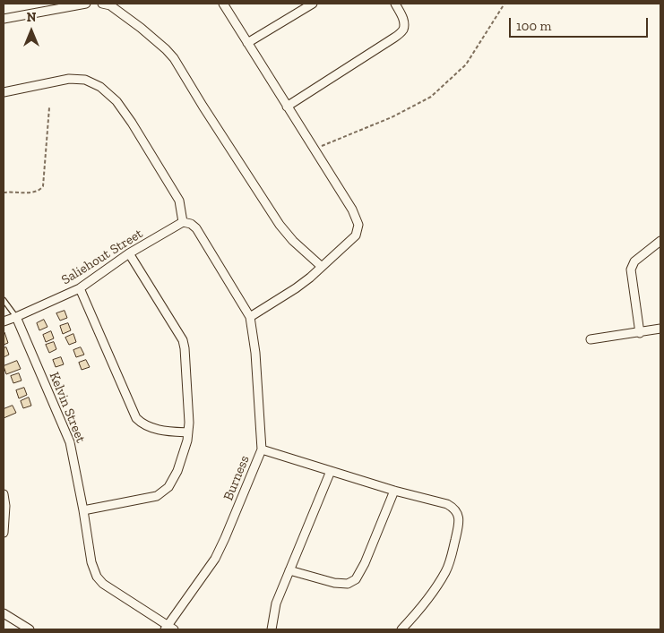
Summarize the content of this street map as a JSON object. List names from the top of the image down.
{
  "streets": {
    "street": ["Saliehout Street", "Kelvin Street", "Burness"]
  },
  "crossings": [
    ["Saliehout Street", "Kelvin Street"],
    ["Saliehout Street", "Burness"],
    ["Kelvin Street", "Burness"]
  ],
  "scale_bar": "100 m",
  "north": "top"
}
